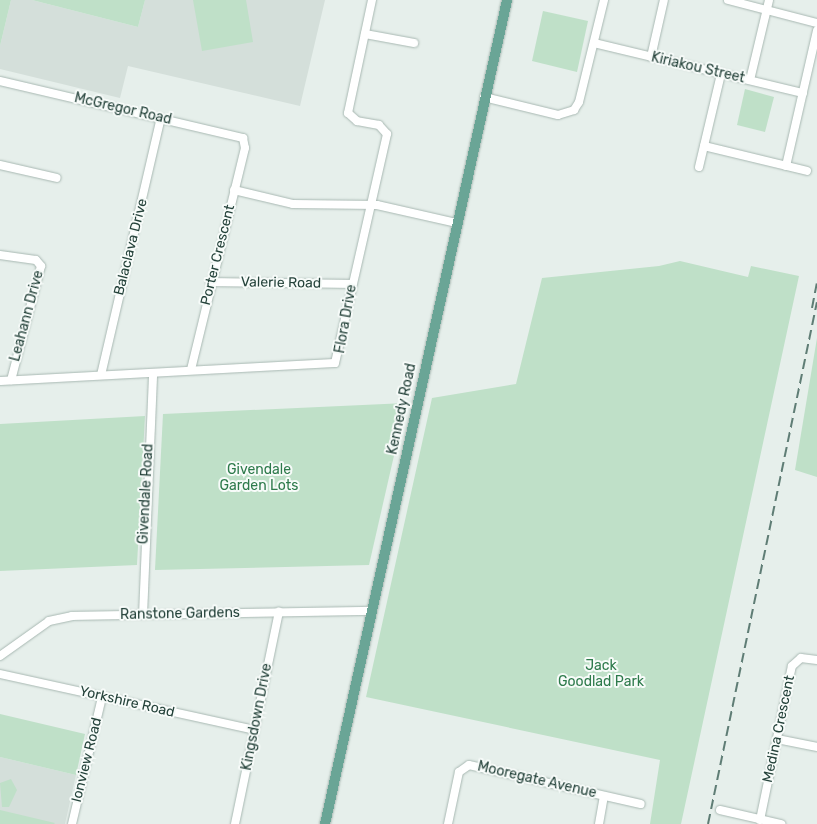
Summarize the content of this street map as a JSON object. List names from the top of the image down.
{
  "streets": {
    "main road": ["Kennedy Road"],
    "street": [
      "Kiriakou Street",
      "McGregor Road",
      "Balaclava Drive",
      "Porter Crescent",
      "Valerie Road",
      "Leahann Drive",
      "Flora Drive",
      "Givendale Road",
      "Ranstone Gardens",
      "Yorkshire Road",
      "Kingsdown Drive",
      "Medina Crescent",
      "Ionview Road",
      "Mooregate Avenue"
    ]
  },
  "crossings": [
    ["McGregor Road", "Balaclava Drive"],
    ["McGregor Road", "Porter Crescent"],
    ["Balaclava Drive", "Flora Drive"],
    ["Porter Crescent", "Valerie Road"],
    ["Porter Crescent", "Flora Drive"],
    ["Valerie Road", "Flora Drive"],
    ["Leahann Drive", "Flora Drive"],
    ["Flora Drive", "Givendale Road"],
    ["Kennedy Road", "Ranstone Gardens"],
    ["Givendale Road", "Ranstone Gardens"],
    ["Ranstone Gardens", "Kingsdown Drive"],
    ["Yorkshire Road", "Kingsdown Drive"],
    ["Yorkshire Road", "Ionview Road"]
  ],
  "parks": ["Givendale Garden Lots", "Jack Goodlad Park"]
}
